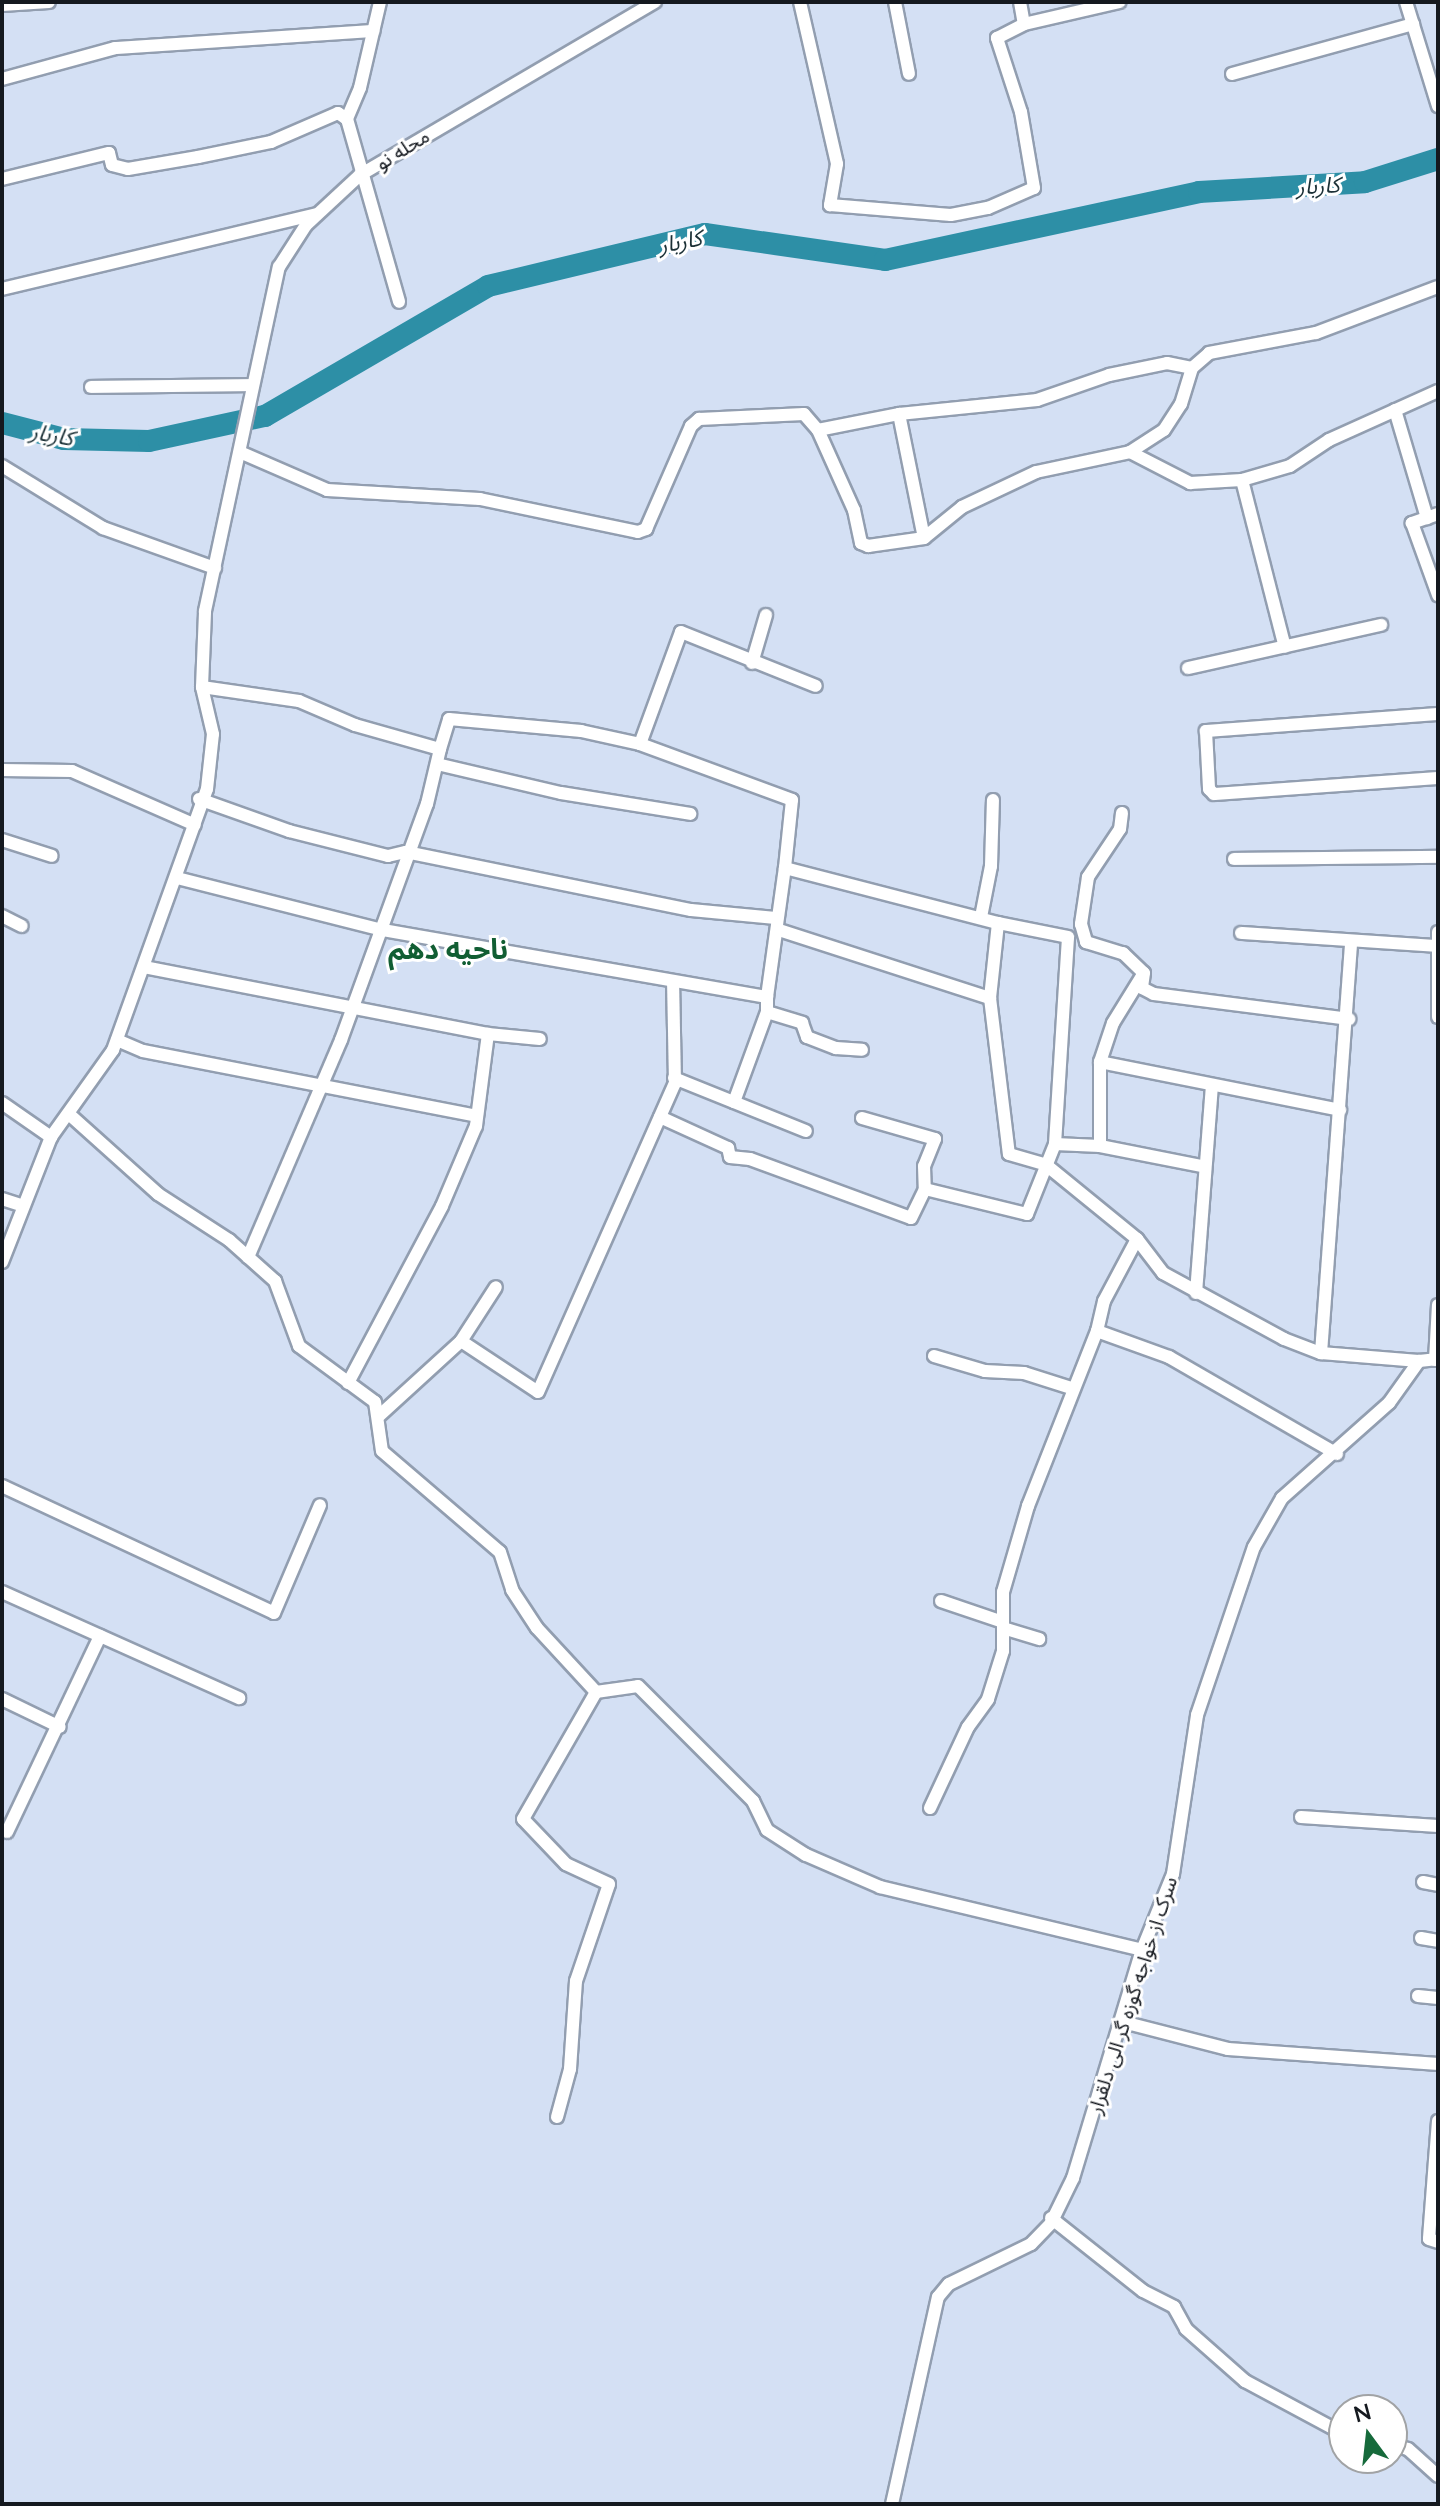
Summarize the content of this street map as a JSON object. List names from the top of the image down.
{
  "streets": {
    "street": ["محله نو", "سرک از خواجه گوزه گر الی دلقرار"]
  },
  "districts": ["ناحیه دهم"],
  "water": ["کاربار"],
  "north": "top"
}
